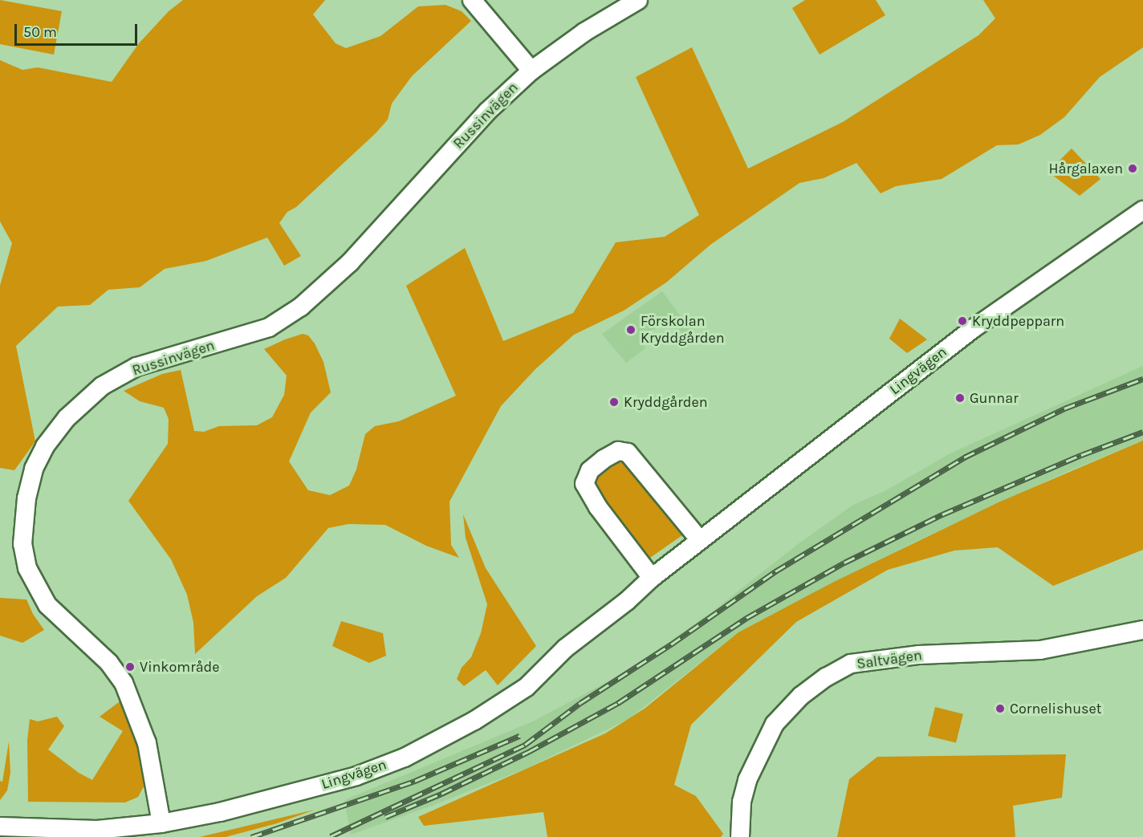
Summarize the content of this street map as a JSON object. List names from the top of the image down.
{
  "streets": {
    "street": ["Russinvägen", "Lingvägen", "Saltvägen"]
  },
  "crossings": [
    ["Russinvägen", "Lingvägen"]
  ],
  "places": [
    "Hårgalaxen",
    "Kryddpepparn",
    "Förskolan Kryddgården",
    "Gunnar",
    "Kryddgården",
    "Vinkområde",
    "Cornelishuset"
  ],
  "scale_bar": "50 m"
}
